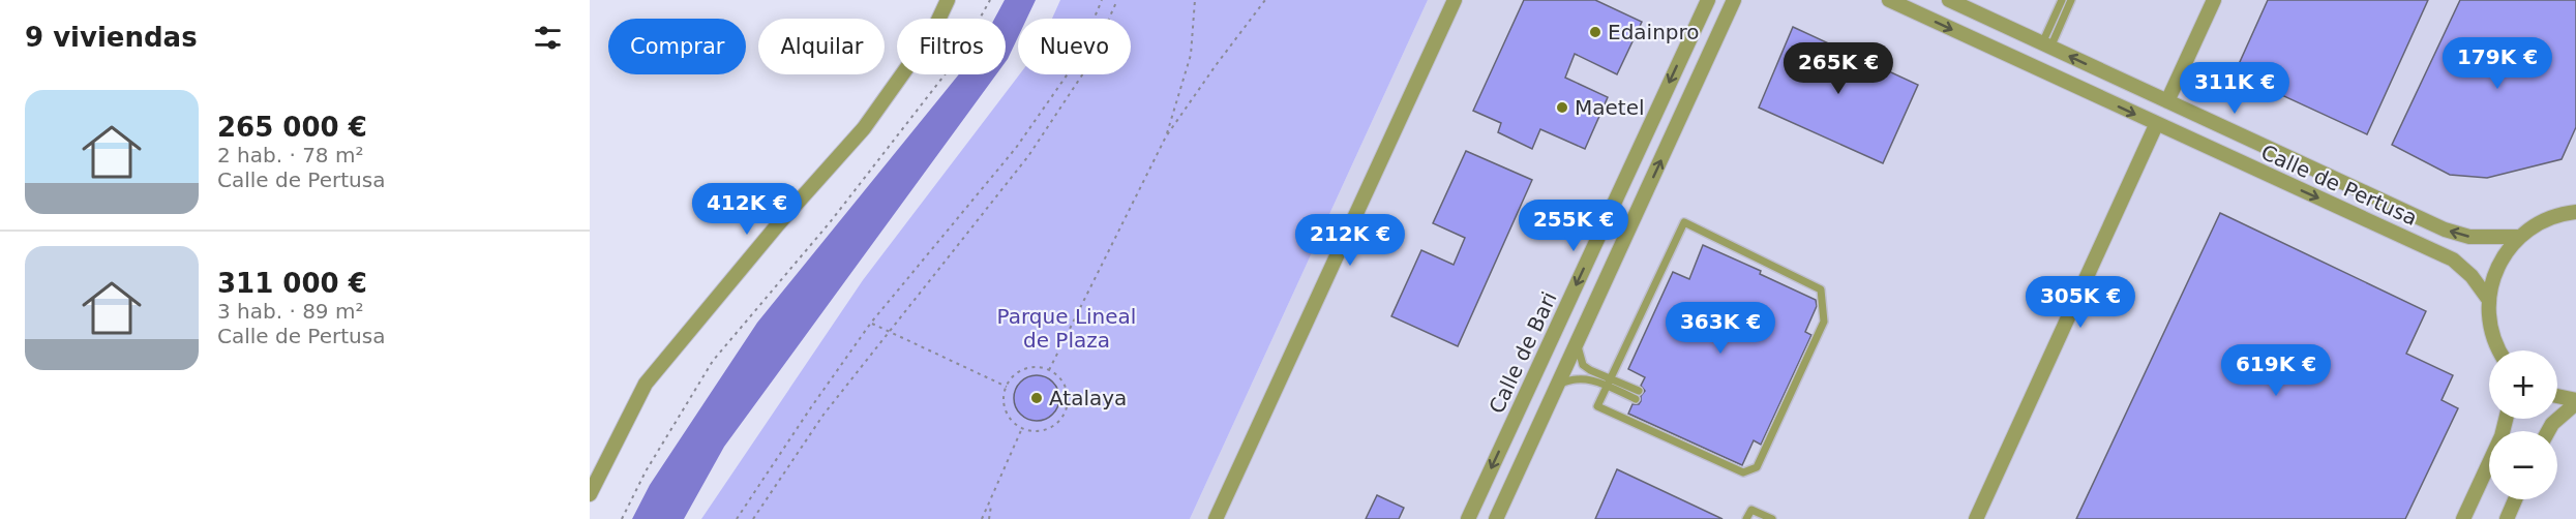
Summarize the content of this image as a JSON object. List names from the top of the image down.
{
  "streets": {
    "street": ["Calle de Pertusa", "Calle de Bari"]
  },
  "parks": ["Parque Lineal de Plaza"],
  "places": ["Edainpro", "Maetel", "Atalaya"],
  "page": {
    "heading": "9 viviendas",
    "chip": [
      "Comprar",
      "Alquilar",
      "Filtros",
      "Nuevo"
    ],
    "price": [
      "179K €",
      "265K €",
      "311K €",
      "412K €",
      "255K €",
      "212K €",
      "305K €",
      "363K €",
      "619K €"
    ],
    "list": [
      {
        "name": "265 000 €",
        "note": "2 hab. · 78 m² · Calle de Pertusa"
      },
      {
        "name": "311 000 €",
        "note": "3 hab. · 89 m² · Calle de Pertusa"
      }
    ],
    "map_buttons": ["+", "−"]
  }
}
